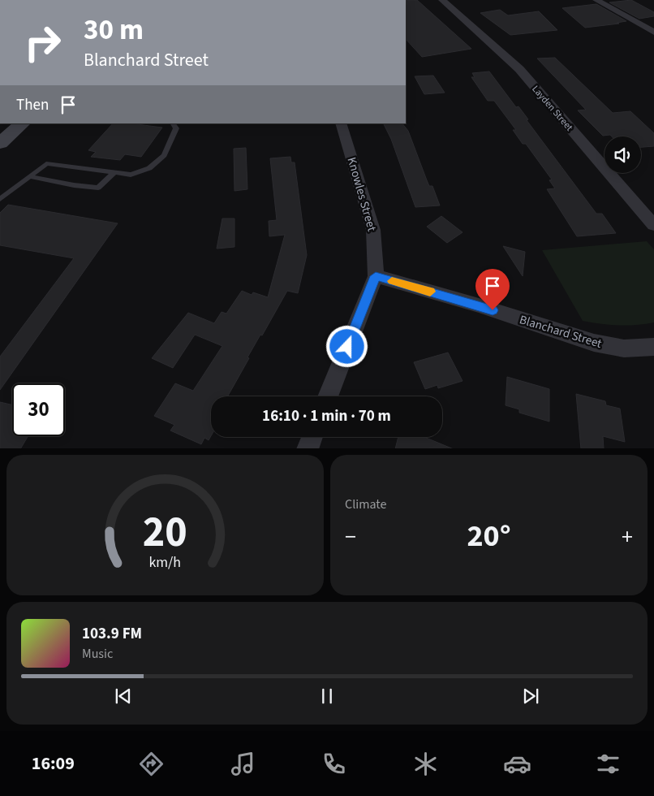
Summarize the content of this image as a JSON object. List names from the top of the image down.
{
  "streets": {
    "street": ["Layden Street", "Knowles Street", "Blanchard Street"]
  },
  "crossings": [
    ["Knowles Street", "Blanchard Street"]
  ],
  "page": {
    "turn": ["30 m", "Blanchard Street"],
    "then": "Then",
    "limit": "30",
    "trip": "16:10 · 1 min · 70 m",
    "tile": "Climate",
    "heat": ["−", "20°", "+"],
    "song": ["103.9 FM", "Music"],
    "tabs": "16:09",
    "gauge": ["20", "km/h"]
  }
}
